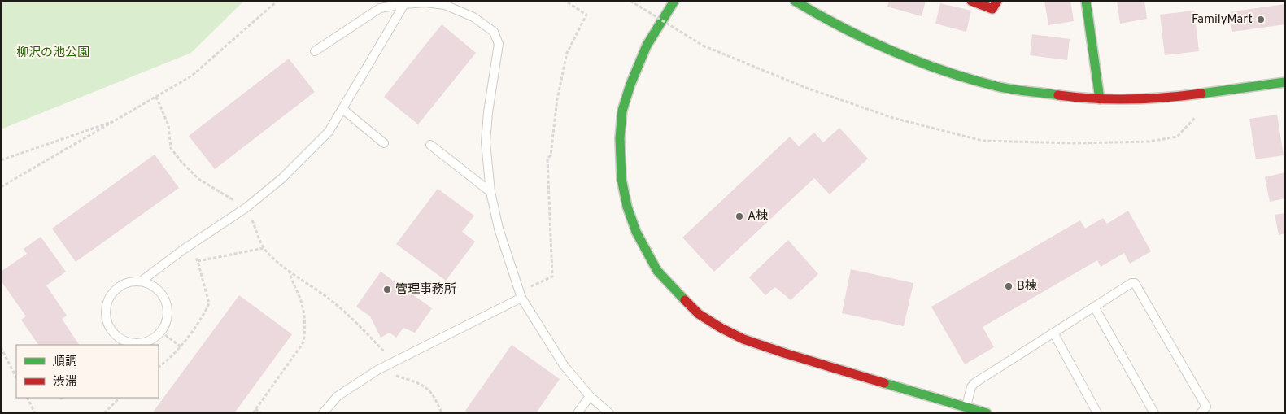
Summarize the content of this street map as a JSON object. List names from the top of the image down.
{
  "parks": ["柳沢の池公園"],
  "places": [
    "FamilyMart",
    "A棟",
    "B棟",
    "管理事務所"
  ],
  "legend": ["順調", "渋滞"]
}
